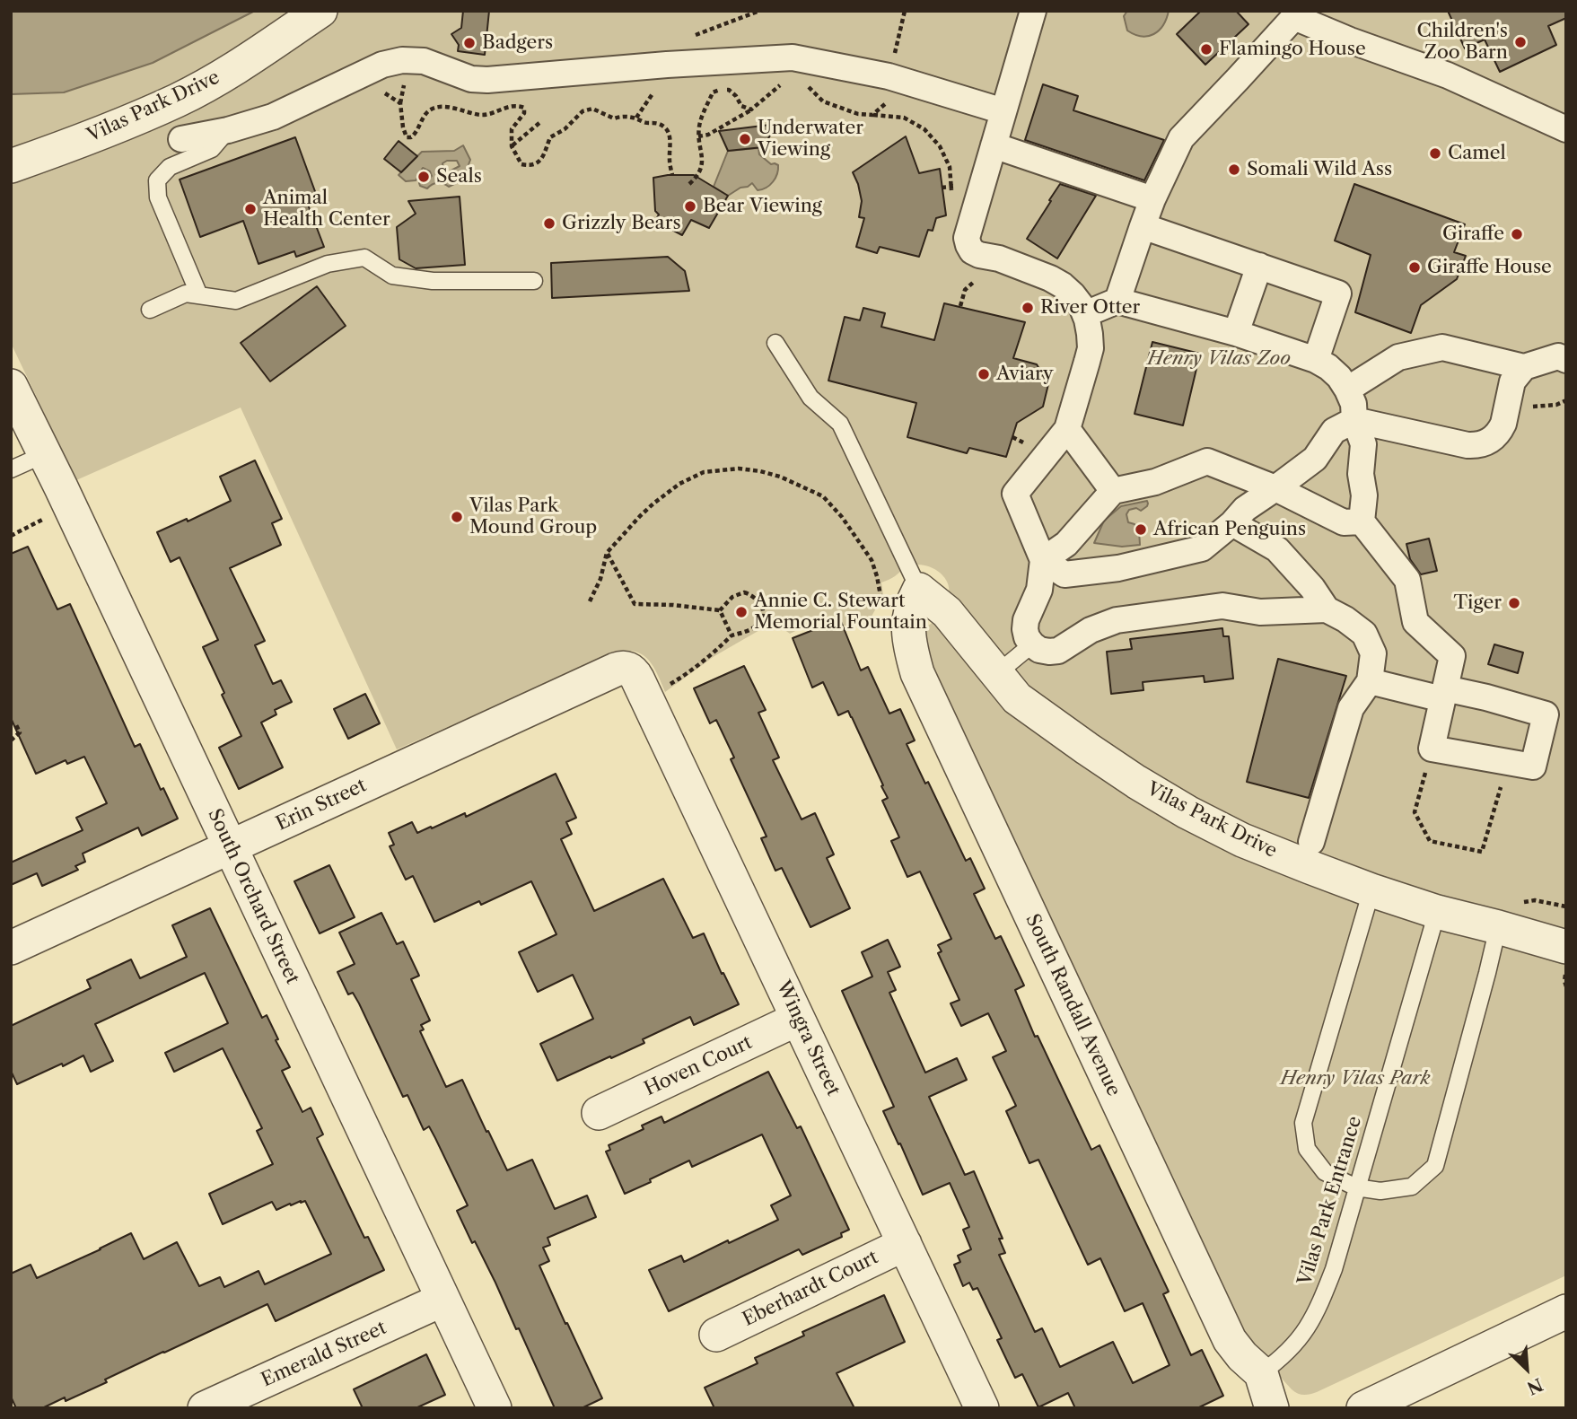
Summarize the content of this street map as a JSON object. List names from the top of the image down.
{
  "streets": {
    "street": [
      "Vilas Park Drive",
      "Erin Street",
      "South Orchard Street",
      "South Randall Avenue",
      "Wingra Street",
      "Hoven Court",
      "Eberhardt Court",
      "Emerald Street"
    ],
    "lane": ["Vilas Park Entrance"]
  },
  "crossings": [
    ["Vilas Park Drive", "South Randall Avenue"],
    ["Vilas Park Drive", "Vilas Park Entrance"],
    ["Erin Street", "South Orchard Street"],
    ["Erin Street", "Wingra Street"],
    ["South Orchard Street", "Emerald Street"],
    ["South Randall Avenue", "Vilas Park Entrance"],
    ["Wingra Street", "Hoven Court"],
    ["Wingra Street", "Eberhardt Court"]
  ],
  "parks": ["Henry Vilas Zoo", "Henry Vilas Park"],
  "places": [
    "Children's Zoo Barn",
    "Badgers",
    "Flamingo House",
    "Underwater Viewing",
    "Camel",
    "Somali Wild Ass",
    "Seals",
    "Bear Viewing",
    "Animal Health Center",
    "Grizzly Bears",
    "Giraffe",
    "Giraffe House",
    "River Otter",
    "Aviary",
    "Vilas Park Mound Group",
    "African Penguins",
    "Tiger",
    "Annie C. Stewart Memorial Fountain"
  ],
  "north": "bottom right"
}
